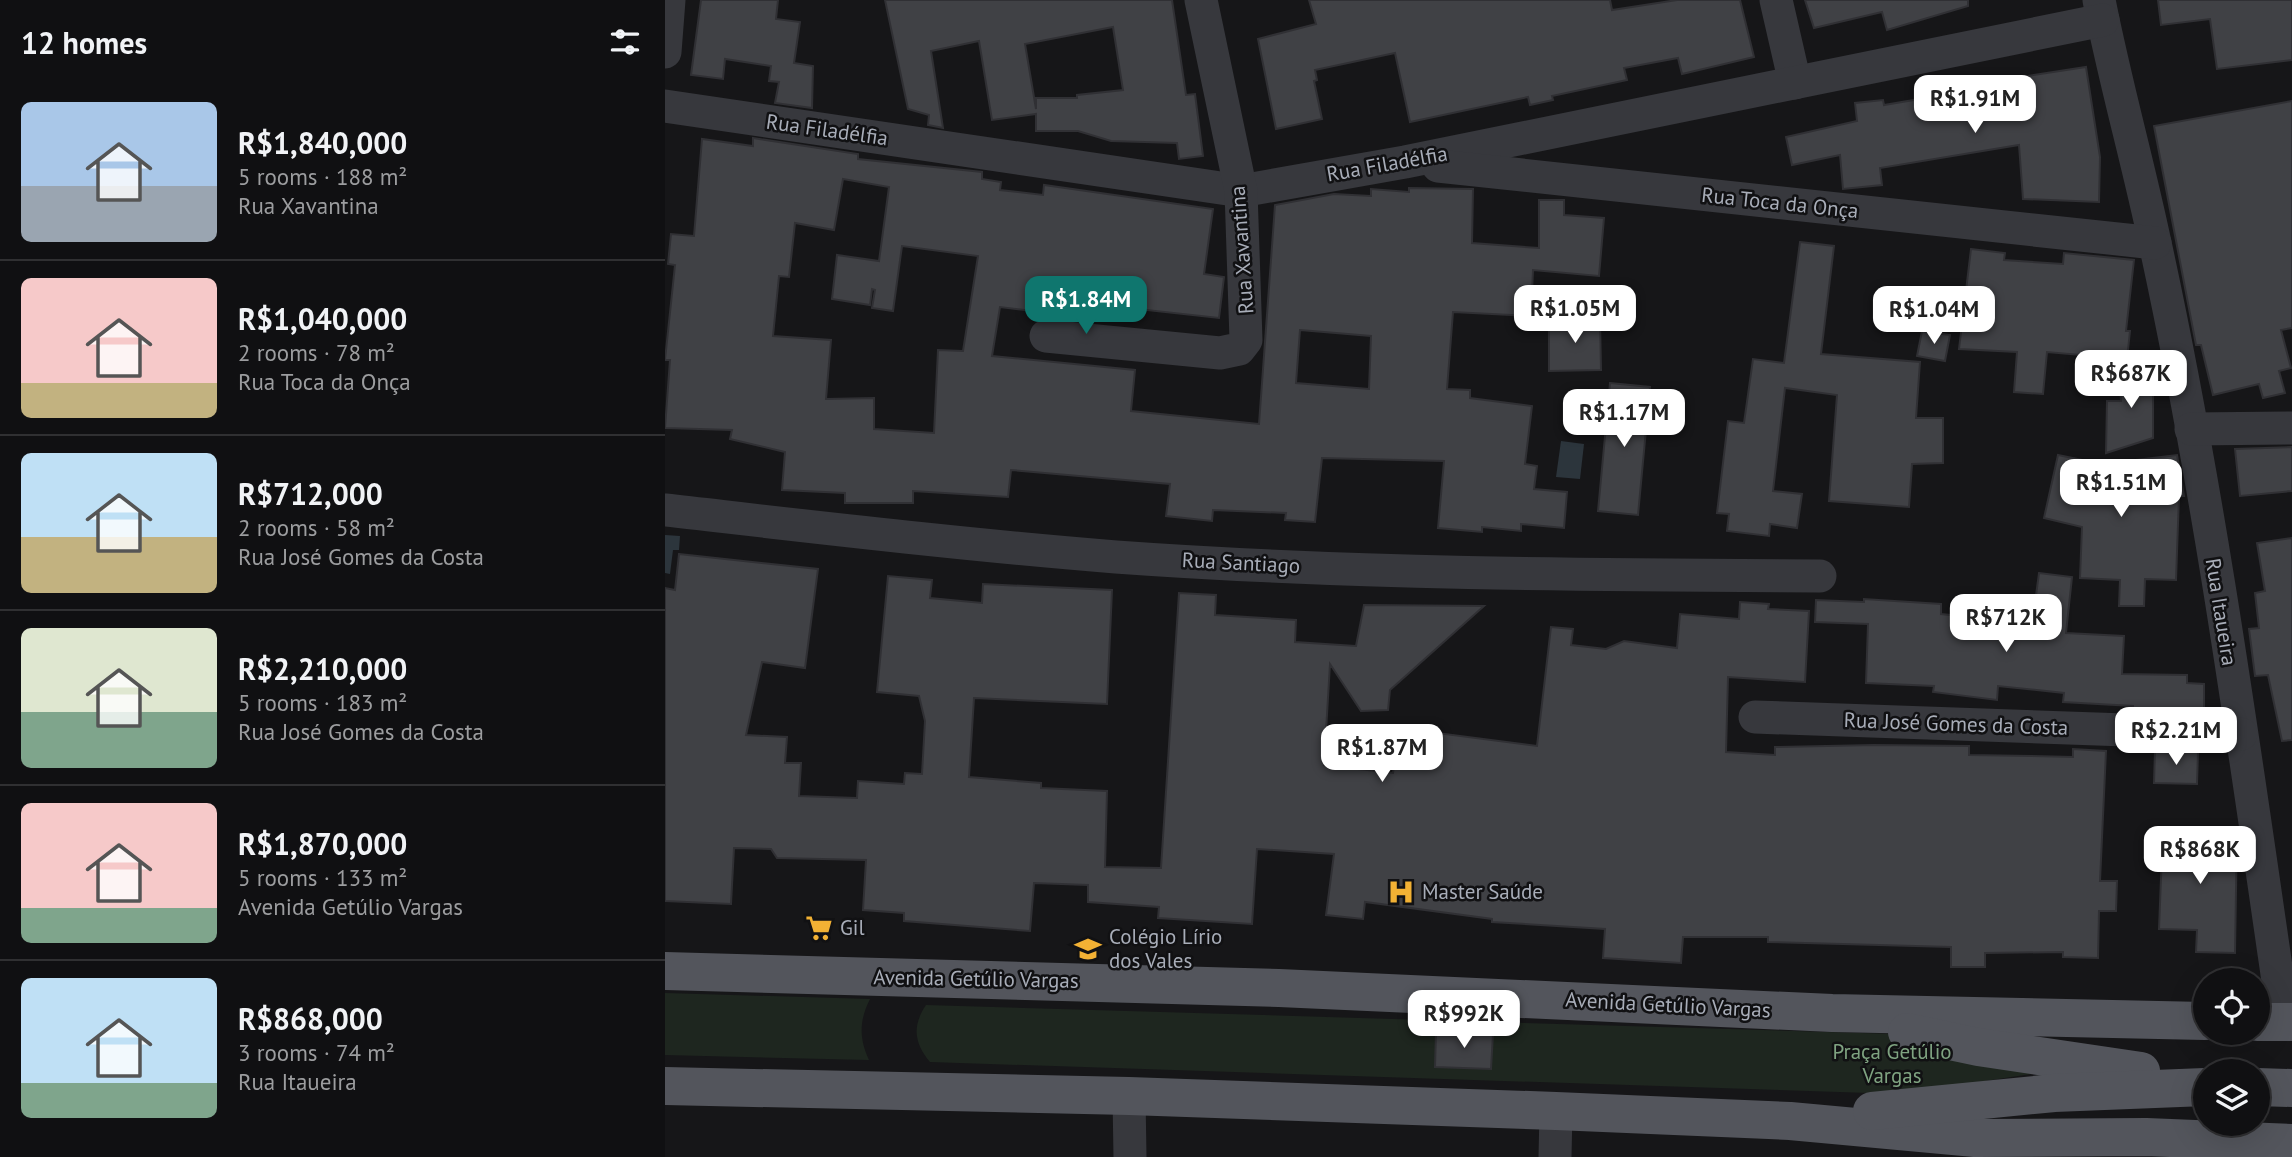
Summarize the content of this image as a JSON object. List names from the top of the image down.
{
  "streets": {
    "main road": ["Avenida Getúlio Vargas"],
    "street": [
      "Rua Filadélfia",
      "Rua Toca da Onça",
      "Rua Xavantina",
      "Rua Santiago",
      "Rua Itaueira",
      "Rua José Gomes da Costa"
    ]
  },
  "crossings": [
    ["Rua Filadélfia", "Rua Toca da Onça"],
    ["Rua Filadélfia", "Rua Xavantina"],
    ["Rua Filadélfia", "Rua Itaueira"],
    ["Rua Toca da Onça", "Rua Itaueira"],
    ["Rua Itaueira", "Rua José Gomes da Costa"]
  ],
  "parks": ["Praça Getúlio Vargas"],
  "places": {
    "hospital": ["Master Saúde"],
    "supermarket": ["Gil"],
    "school or university": ["Colégio Lírio dos Vales"]
  },
  "page": {
    "heading": "12 homes",
    "price": [
      "R$1.91M",
      "R$1.84M",
      "R$1.05M",
      "R$1.04M",
      "R$687K",
      "R$1.17M",
      "R$1.51M",
      "R$712K",
      "R$2.21M",
      "R$1.87M",
      "R$868K",
      "R$992K"
    ],
    "list": [
      {
        "name": "R$1,840,000",
        "note": "5 rooms · 188 m² · Rua Xavantina"
      },
      {
        "name": "R$1,040,000",
        "note": "2 rooms · 78 m² · Rua Toca da Onça"
      },
      {
        "name": "R$712,000",
        "note": "2 rooms · 58 m² · Rua José Gomes da Costa"
      },
      {
        "name": "R$2,210,000",
        "note": "5 rooms · 183 m² · Rua José Gomes da Costa"
      },
      {
        "name": "R$1,870,000",
        "note": "5 rooms · 133 m² · Avenida Getúlio Vargas"
      },
      {
        "name": "R$868,000",
        "note": "3 rooms · 74 m² · Rua Itaueira"
      }
    ]
  }
}
